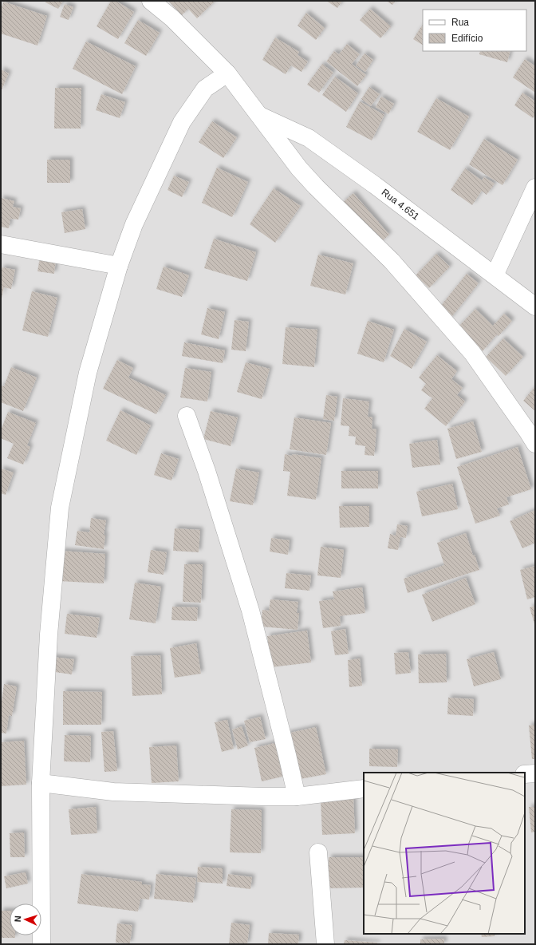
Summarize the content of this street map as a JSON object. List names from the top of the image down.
{
  "streets": {
    "street": ["Rua 4.651"]
  },
  "legend": ["Rua", "Edifício"],
  "north": "left"
}
